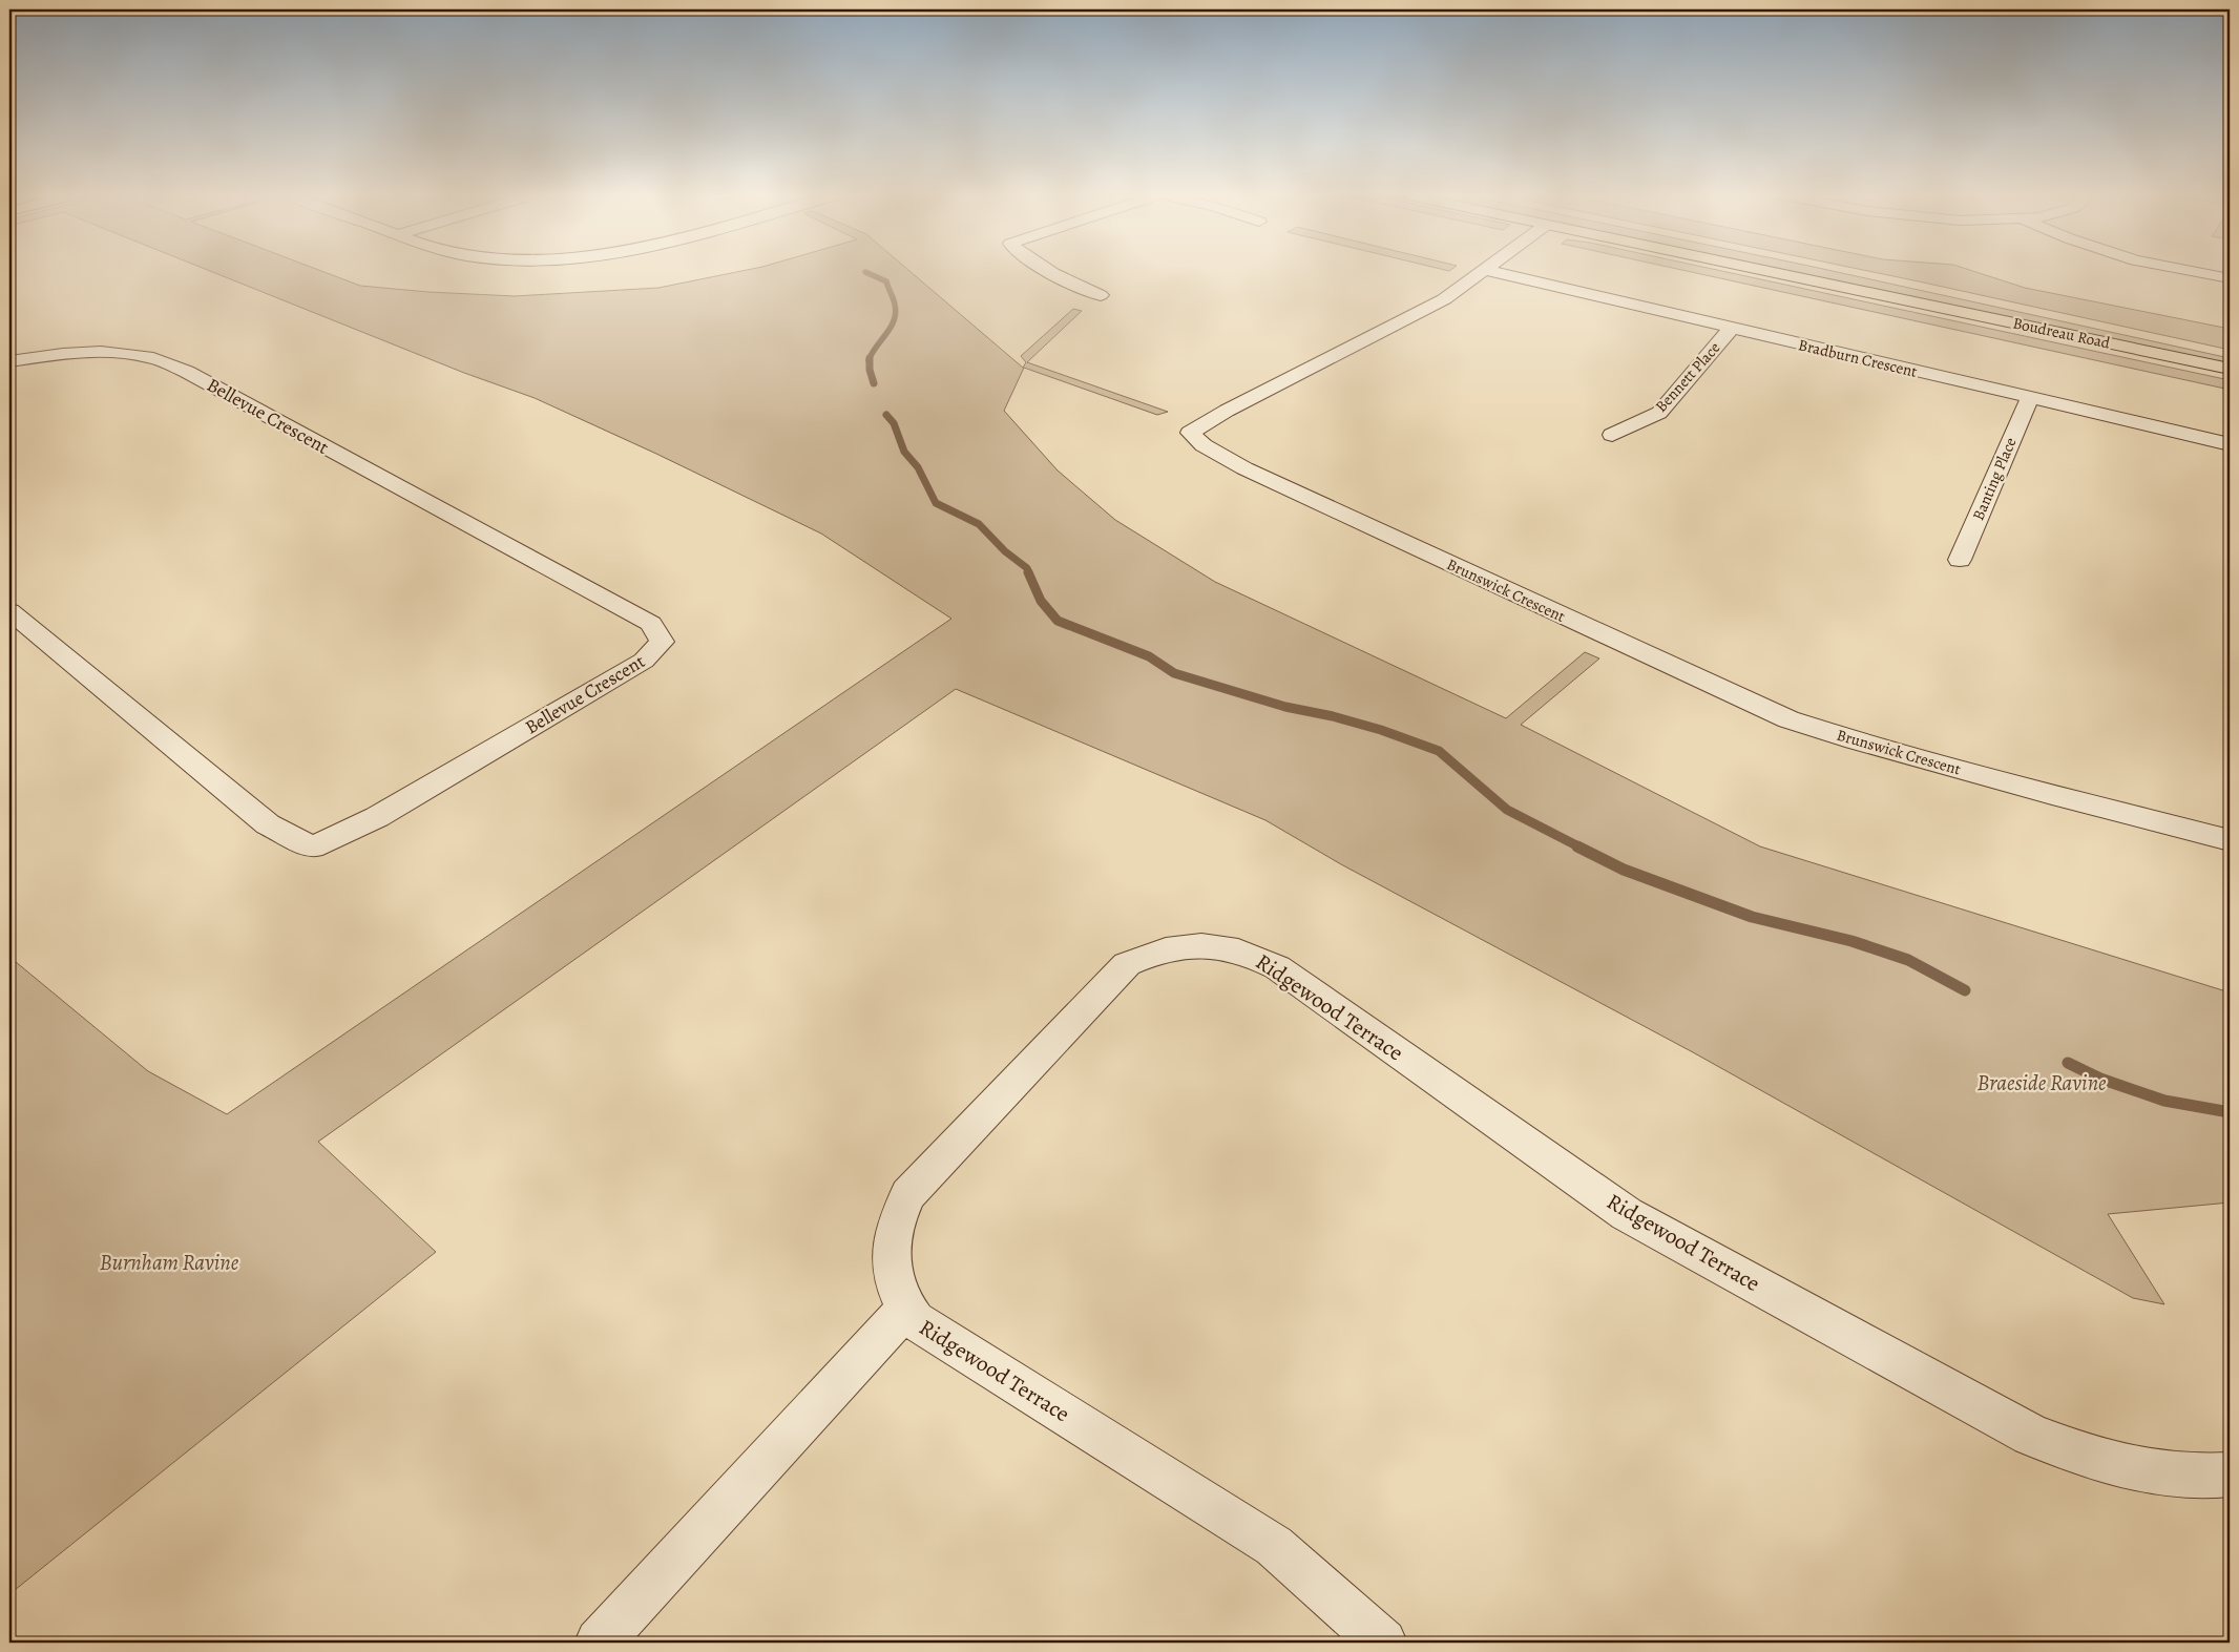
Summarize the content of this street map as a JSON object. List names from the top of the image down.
{
  "streets": {
    "main road": ["Boudreau Road"],
    "street": [
      "Bradburn Crescent",
      "Bennett Place",
      "Bellevue Crescent",
      "Banting Place",
      "Brunswick Crescent",
      "Ridgewood Terrace"
    ]
  },
  "crossings": [
    ["Bradburn Crescent", "Bennett Place"],
    ["Bradburn Crescent", "Banting Place"]
  ],
  "parks": ["Braeside Ravine", "Burnham Ravine"]
}
